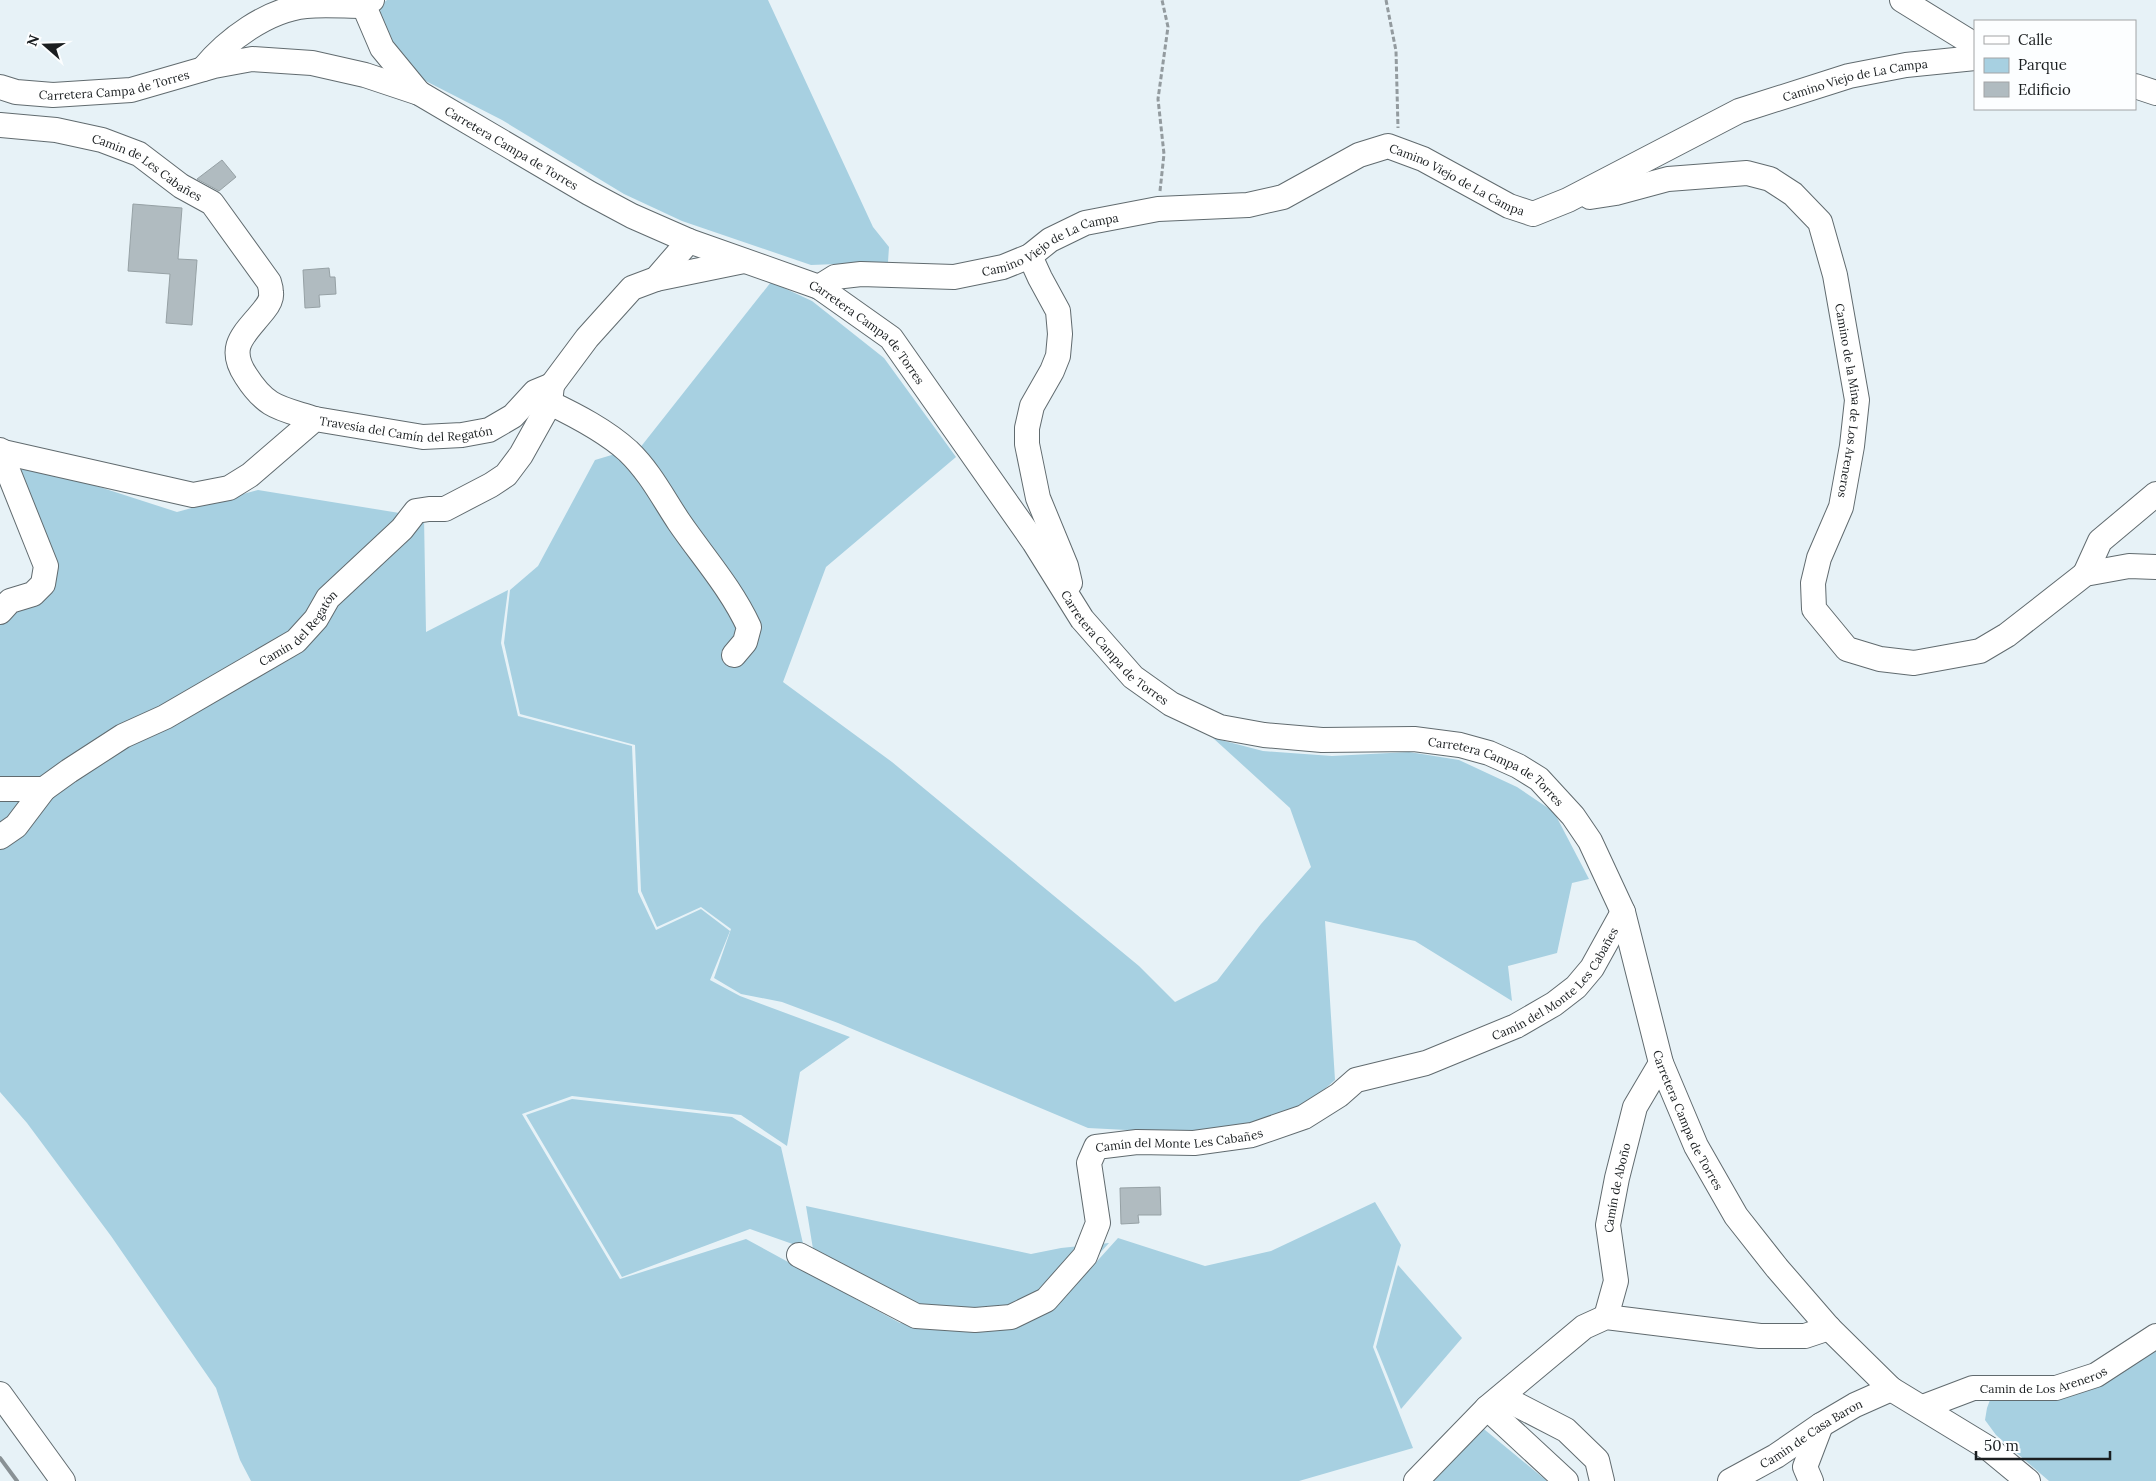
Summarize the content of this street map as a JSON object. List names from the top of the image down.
{
  "streets": {
    "street": [
      "Camino Viejo de La Campa",
      "Carretera Campa de Torres",
      "Camin de Les Cabañes",
      "Camino de la Mina de Los Areneros",
      "Travesía del Camín del Regatón",
      "Camín del Regatón",
      "Camín del Monte Les Cabañes",
      "Camín de Aboño",
      "Camin de Los Areneros",
      "Camin de Casa Baron"
    ]
  },
  "crossings": [
    ["Camino Viejo de La Campa", "Carretera Campa de Torres"],
    ["Camino Viejo de La Campa", "Camino de la Mina de Los Areneros"],
    ["Carretera Campa de Torres", "Camín del Regatón"],
    ["Carretera Campa de Torres", "Camín del Monte Les Cabañes"],
    ["Carretera Campa de Torres", "Camín de Aboño"],
    ["Carretera Campa de Torres", "Camin de Los Areneros"],
    ["Carretera Campa de Torres", "Camin de Casa Baron"],
    ["Camin de Les Cabañes", "Travesía del Camín del Regatón"],
    ["Travesía del Camín del Regatón", "Camín del Regatón"]
  ],
  "legend": ["Calle", "Parque", "Edificio"],
  "scale_bar": "50 m",
  "north": "left"
}
